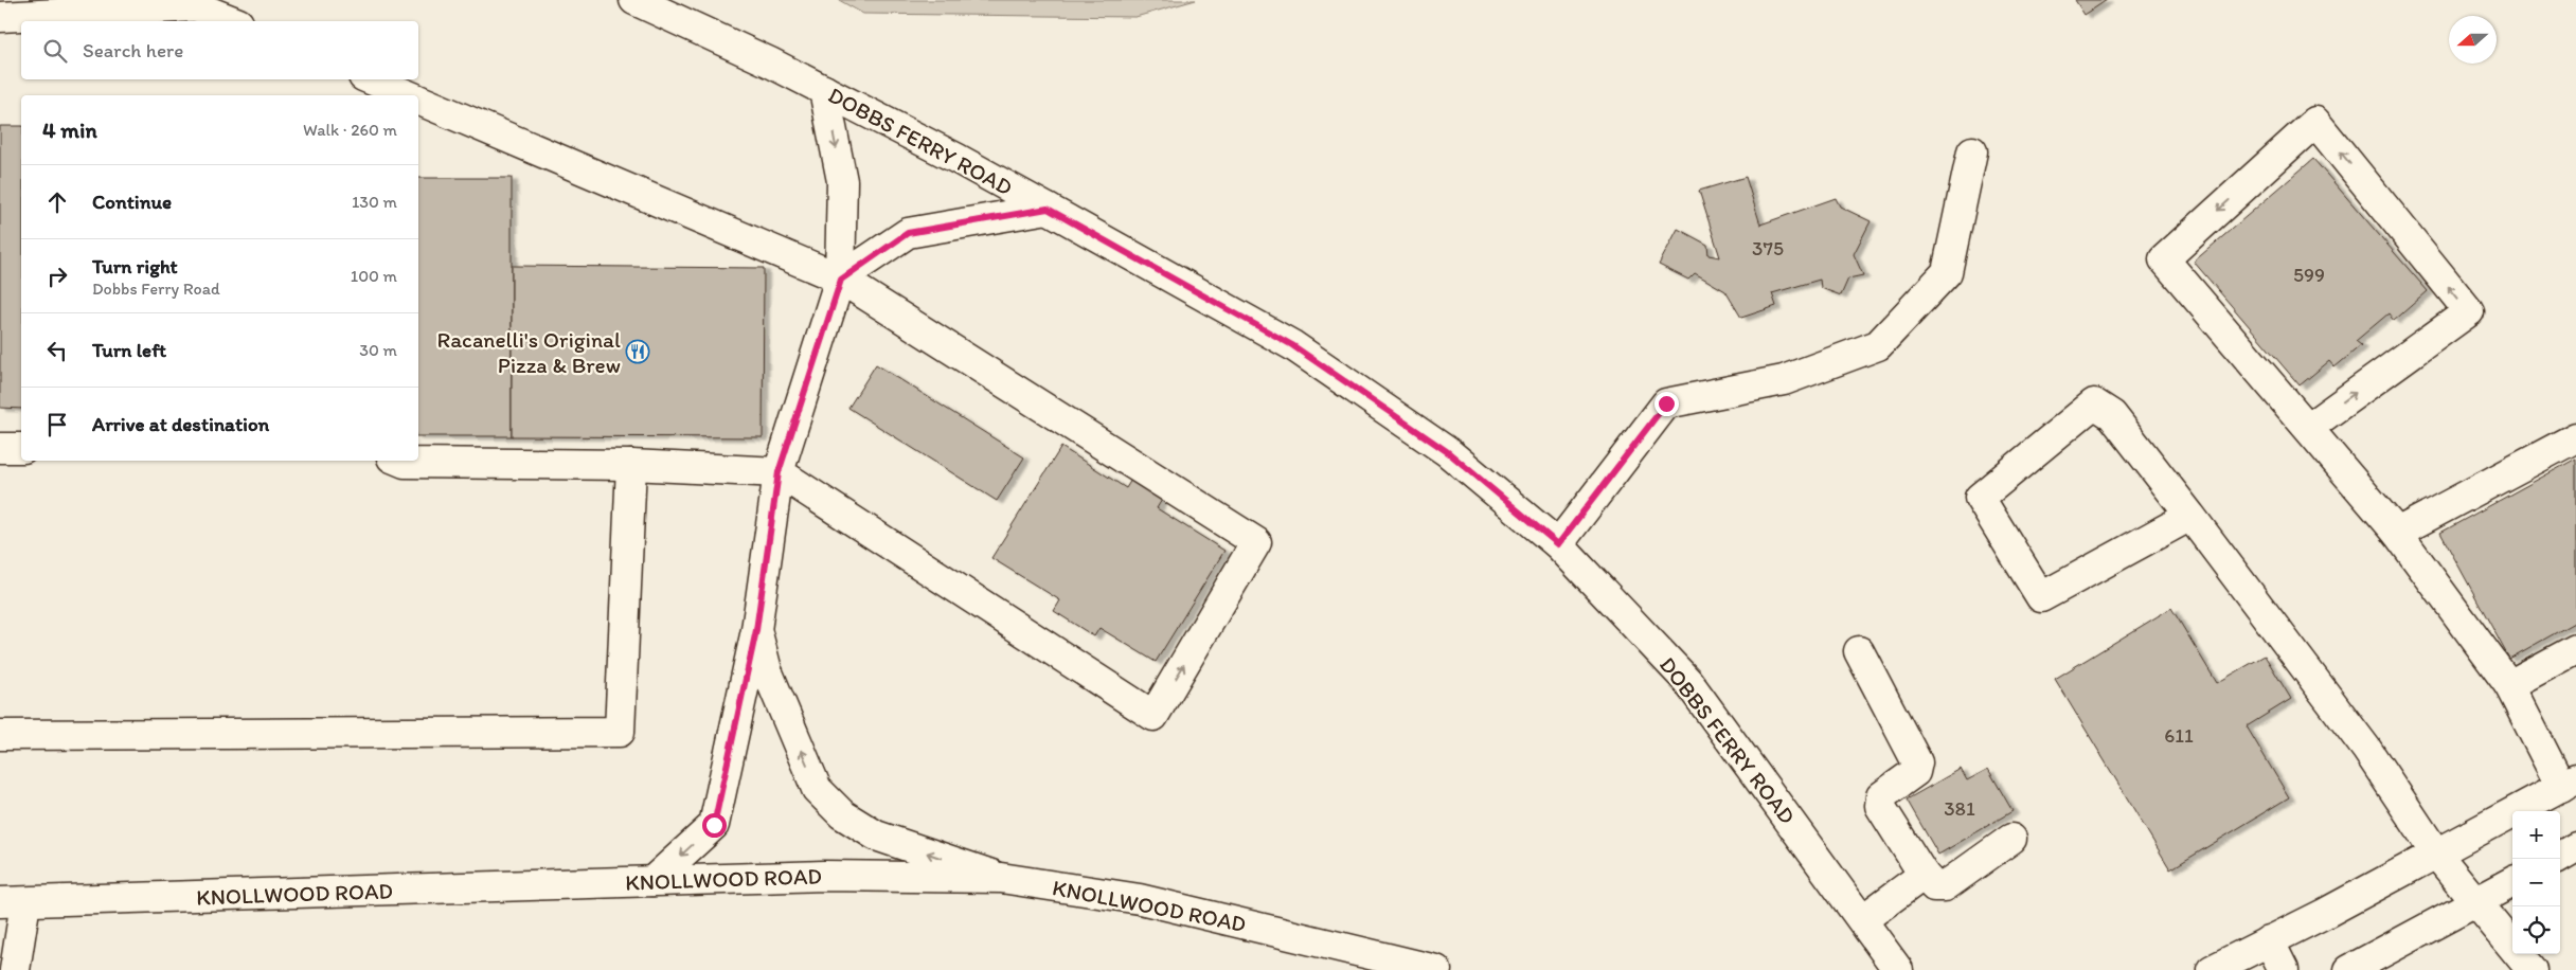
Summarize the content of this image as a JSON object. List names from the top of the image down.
{
  "streets": {
    "main road": ["DOBBS FERRY ROAD", "KNOLLWOOD ROAD"]
  },
  "places": {
    "restaurant": ["Racanelli's Original Pizza & Brew"]
  },
  "house_numbers": [
    "375",
    "599",
    "611",
    "381"
  ],
  "north": "left",
  "page": {
    "search": "Search here",
    "heading": ["4 min", "Walk · 260 m"],
    "list": [
      ["Continue", "130 m"],
      ["Turn right", "Dobbs Ferry Road", "100 m"],
      ["Turn left", "30 m"],
      "Arrive at destination"
    ],
    "map_buttons": ["+", "−"]
  }
}
